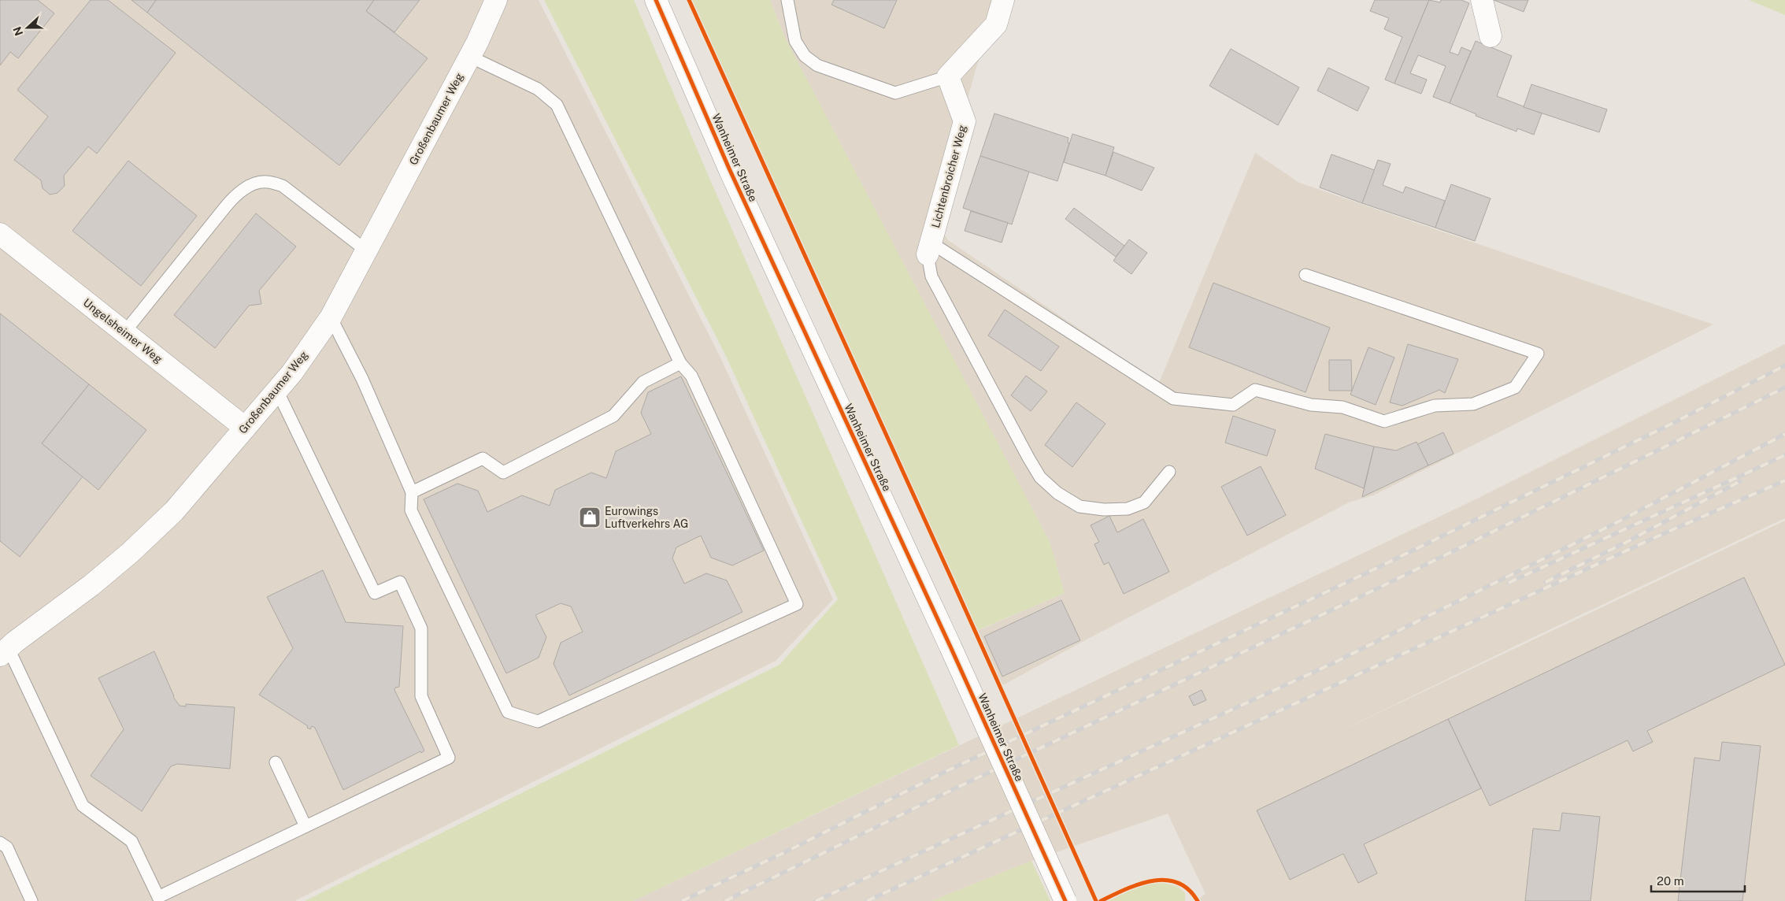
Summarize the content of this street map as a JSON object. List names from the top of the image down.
{
  "streets": {
    "street": [
      "Großenbaumer Weg",
      "Wanheimer Straße",
      "Lichtenbroicher Weg",
      "Ungelsheimer Weg"
    ]
  },
  "crossings": [
    ["Großenbaumer Weg", "Ungelsheimer Weg"]
  ],
  "places": {
    "shop": ["Eurowings Luftverkehrs AG"]
  },
  "scale_bar": "20 m",
  "north": "left"
}
